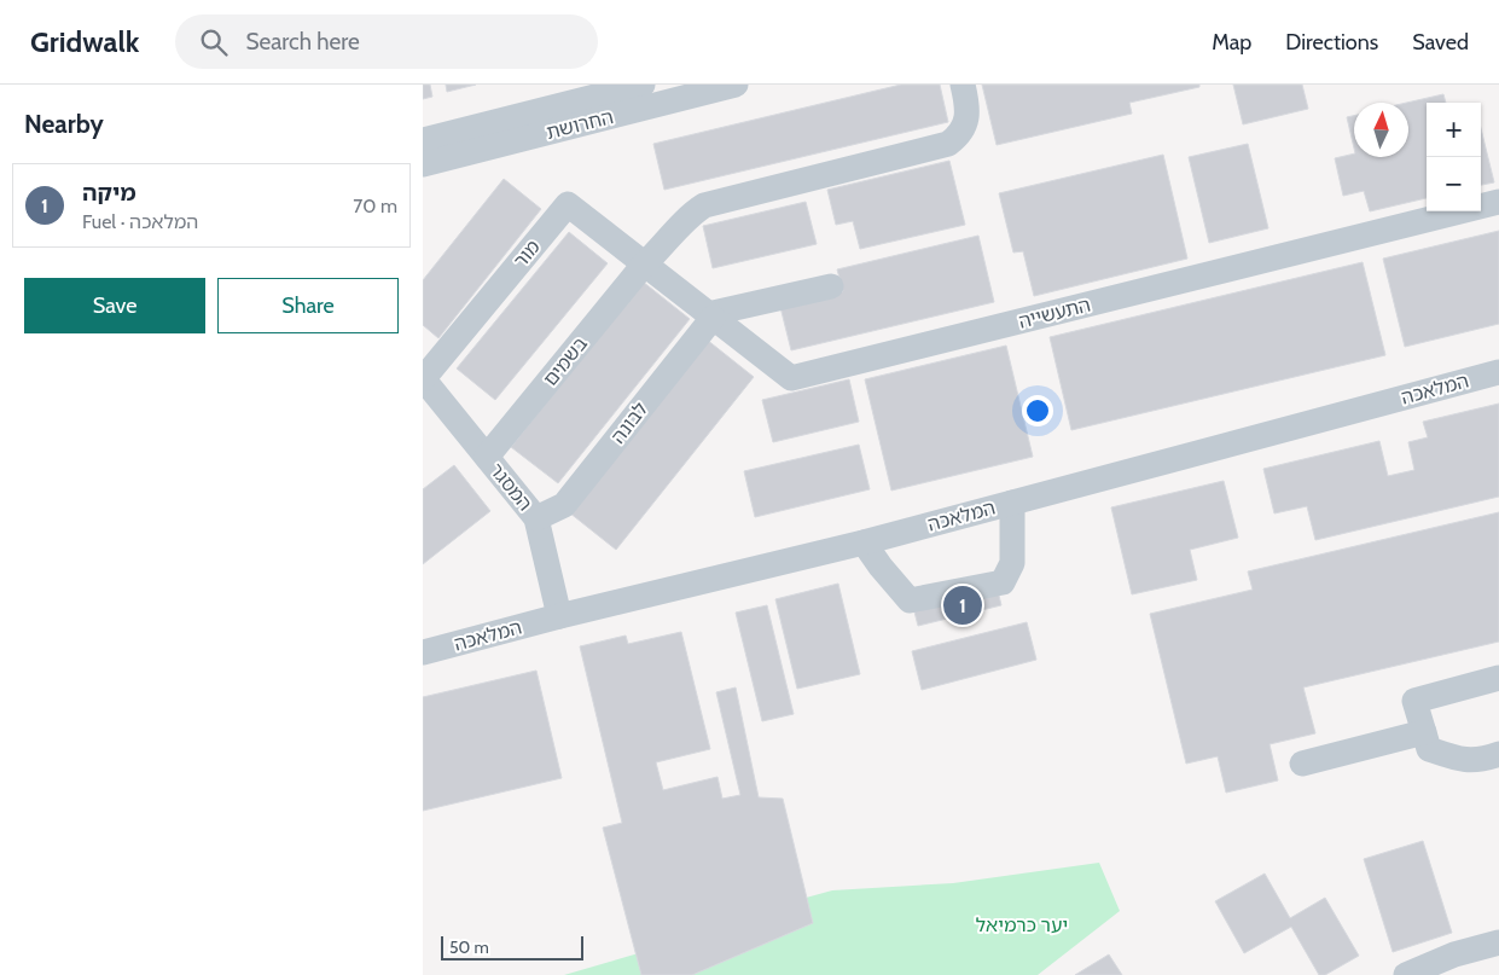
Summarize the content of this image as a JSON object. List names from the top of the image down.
{
  "streets": {
    "street": [
      "החרושת",
      "מור",
      "התעשייה",
      "בשמים",
      "המלאכה",
      "לבונה",
      "המסגר"
    ]
  },
  "crossings": [
    ["מור", "התעשייה"],
    ["מור", "בשמים"],
    ["מור", "המסגר"],
    ["התעשייה", "בשמים"],
    ["התעשייה", "לבונה"],
    ["בשמים", "המסגר"],
    ["המלאכה", "המסגר"],
    ["לבונה", "המסגר"]
  ],
  "parks": ["יער כרמיאל"],
  "scale_bar": "50 m",
  "north": "top",
  "page": {
    "header": "Gridwalk",
    "search": "Search here",
    "nav": ["Map", "Directions", "Saved"],
    "heading": "Nearby",
    "map_buttons": ["+", "−"],
    "list": [
      {
        "mark": "1",
        "name": "מיקה",
        "note": "Fuel · המלאכה",
        "value": "70 m"
      }
    ],
    "buttons": ["Save", "Share"],
    "pins": "1",
    "scale": "50 m"
  }
}
